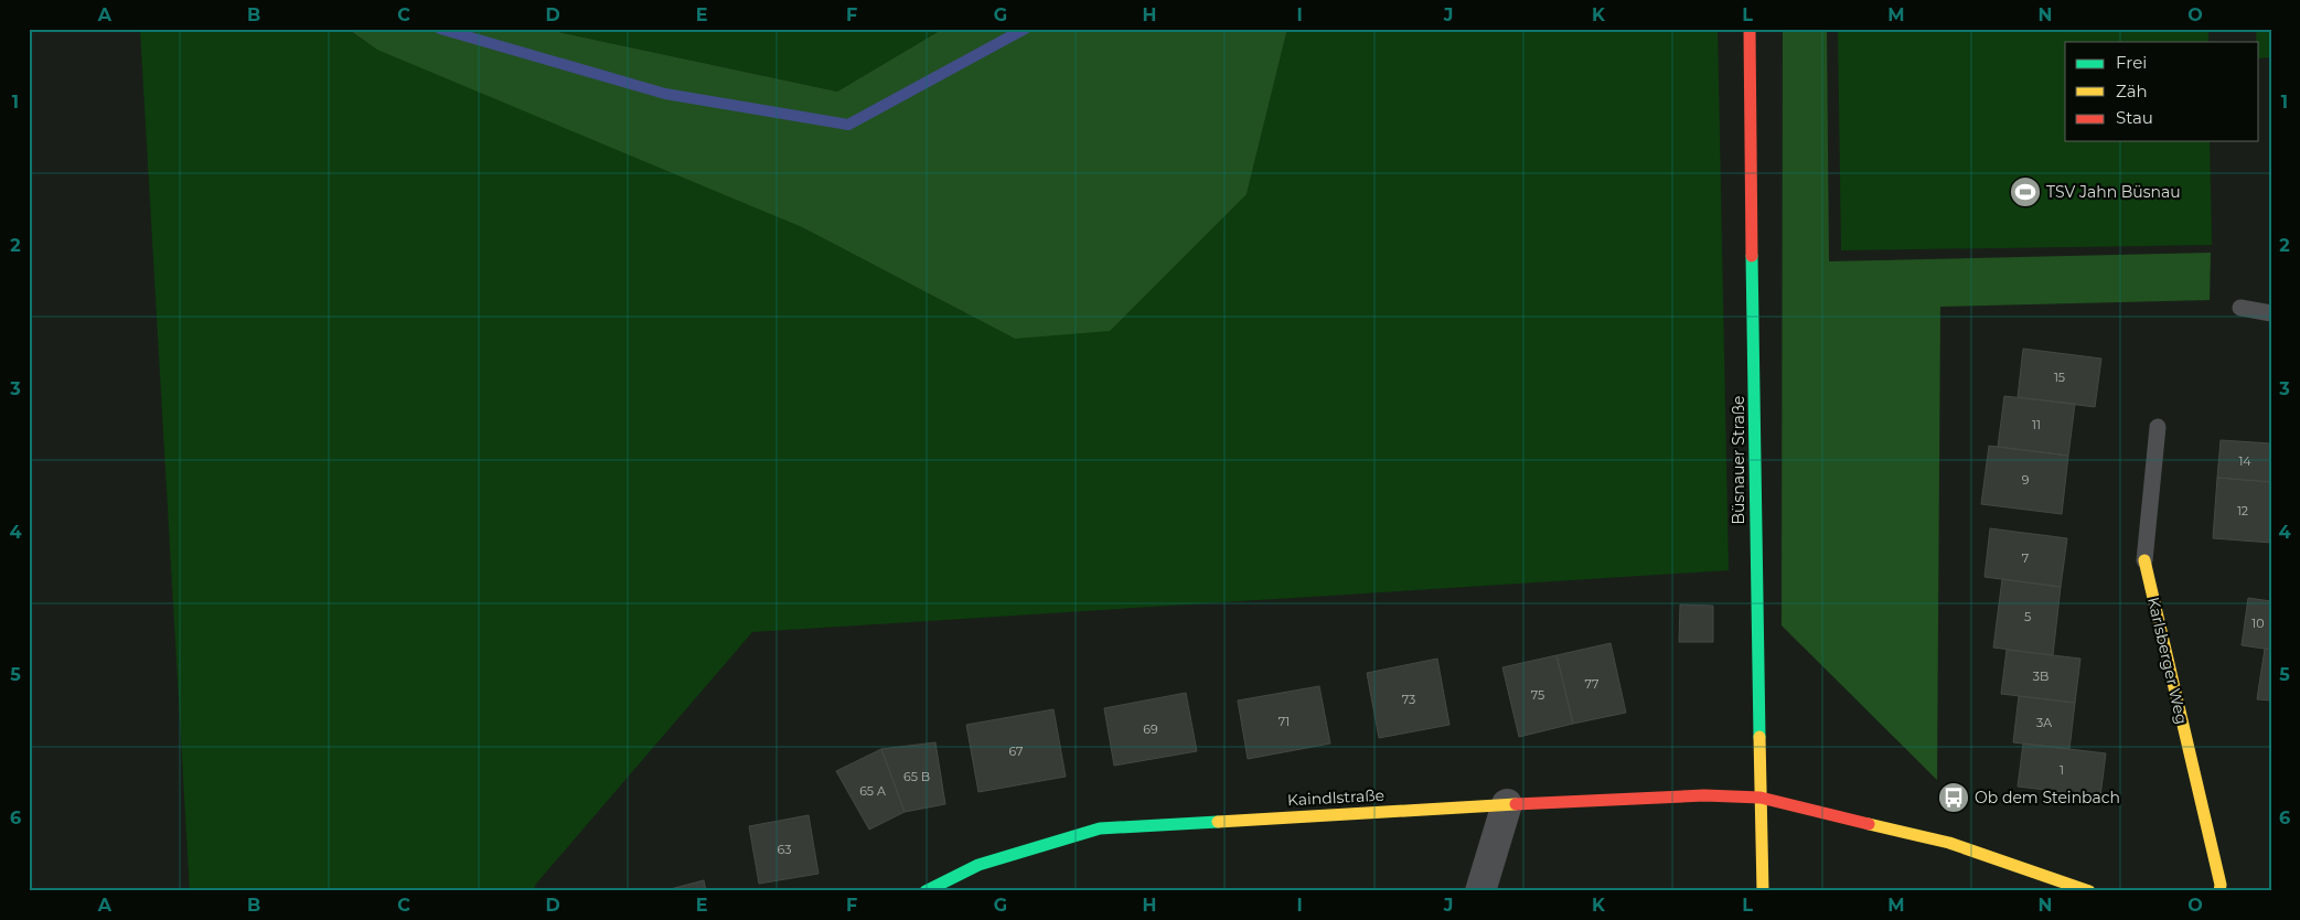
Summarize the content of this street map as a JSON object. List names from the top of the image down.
{
  "streets": {
    "street": ["Büsnauer Straße", "Karlsberger Weg", "Kaindlstraße"]
  },
  "crossings": [
    ["Büsnauer Straße", "Kaindlstraße"]
  ],
  "places": {
    "sports": ["TSV Jahn Büsnau"],
    "bus stop": ["Ob dem Steinbach"]
  },
  "house_numbers": [
    "15",
    "11",
    "14",
    "9",
    "12",
    "7",
    "5",
    "10",
    "3B",
    "77",
    "75",
    "73",
    "71",
    "3A",
    "69",
    "67",
    "1",
    "65 B",
    "65 A",
    "63"
  ],
  "legend": ["Frei", "Zäh", "Stau"],
  "grid": {
    "columns": [
      "A",
      "B",
      "C",
      "D",
      "E",
      "F",
      "G",
      "H",
      "I",
      "J",
      "K",
      "L",
      "M",
      "N",
      "O"
    ],
    "rows": [
      "1",
      "2",
      "3",
      "4",
      "5",
      "6"
    ]
  }
}
